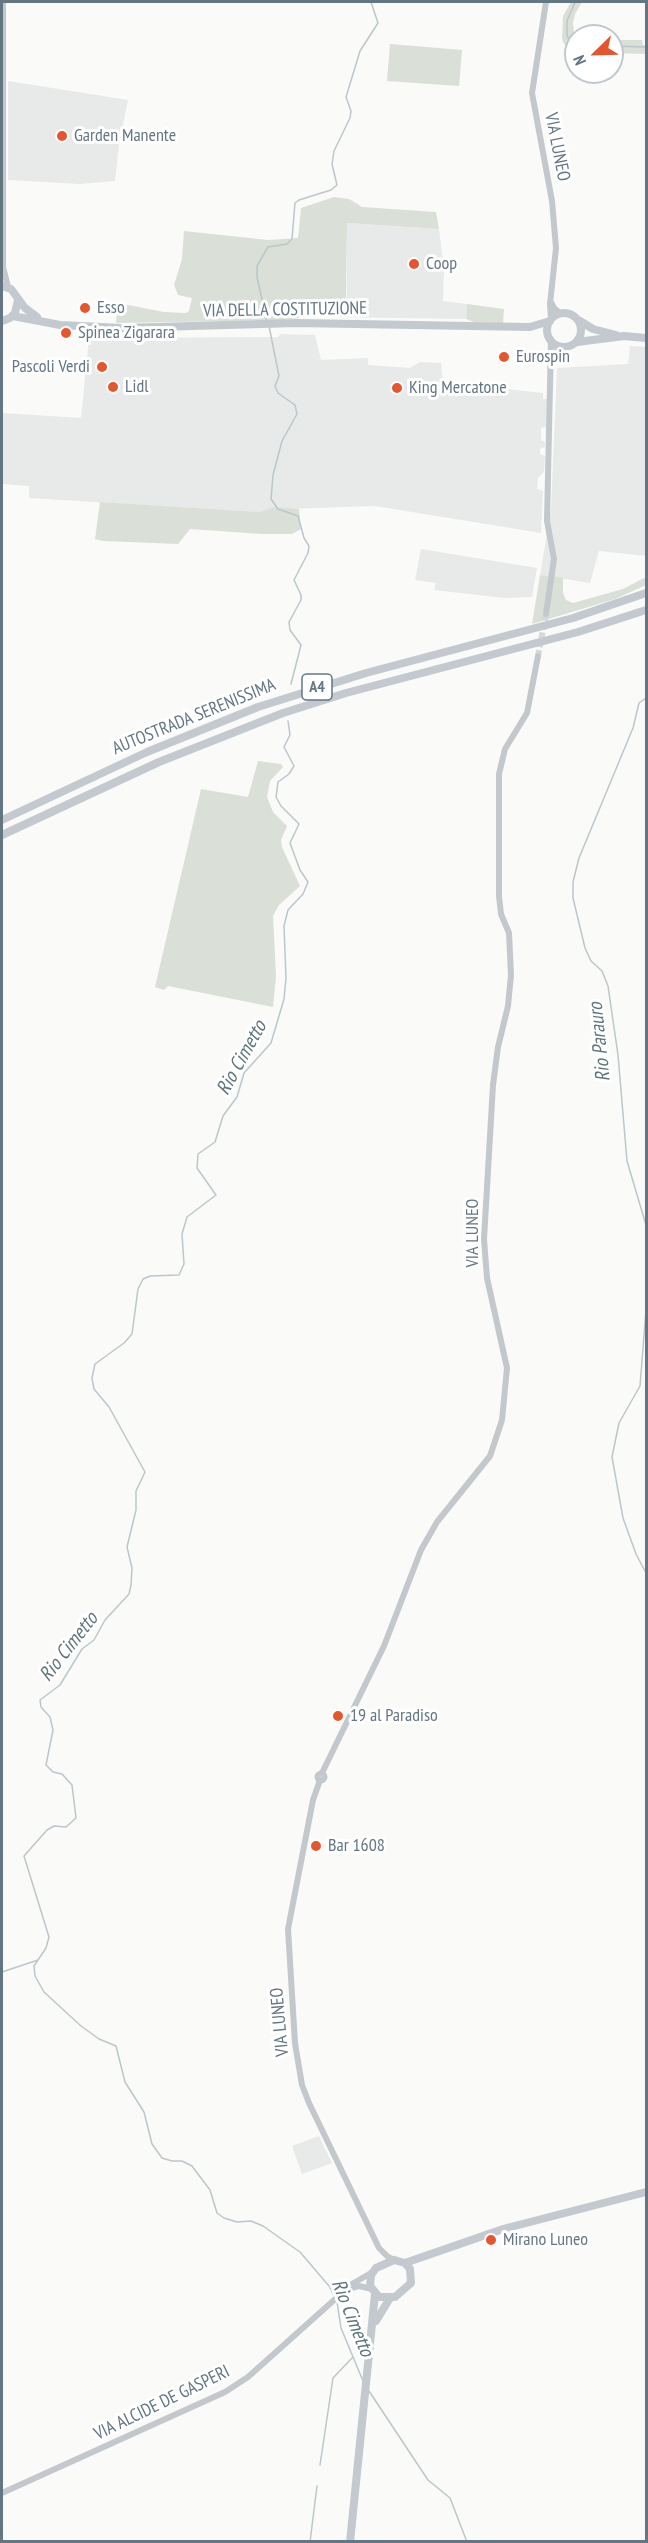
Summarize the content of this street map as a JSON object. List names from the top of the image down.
{
  "streets": {
    "highway": ["A4", "AUTOSTRADA SERENISSIMA"],
    "main road": ["VIA DELLA COSTITUZIONE"],
    "street": ["VIA LUNEO", "VIA ALCIDE DE GASPERI"]
  },
  "crossings": [
    ["VIA LUNEO", "VIA DELLA COSTITUZIONE"]
  ],
  "water": ["Rio Parauro", "Rio Cimetto"],
  "places": [
    "Garden Manente",
    "Coop",
    "Esso",
    "Spinea Zigarara",
    "Eurospin",
    "Pascoli Verdi",
    "Lidl",
    "King Mercatone",
    "19 al Paradiso",
    "Bar 1608",
    "Mirano Luneo"
  ],
  "north": "bottom left"
}
